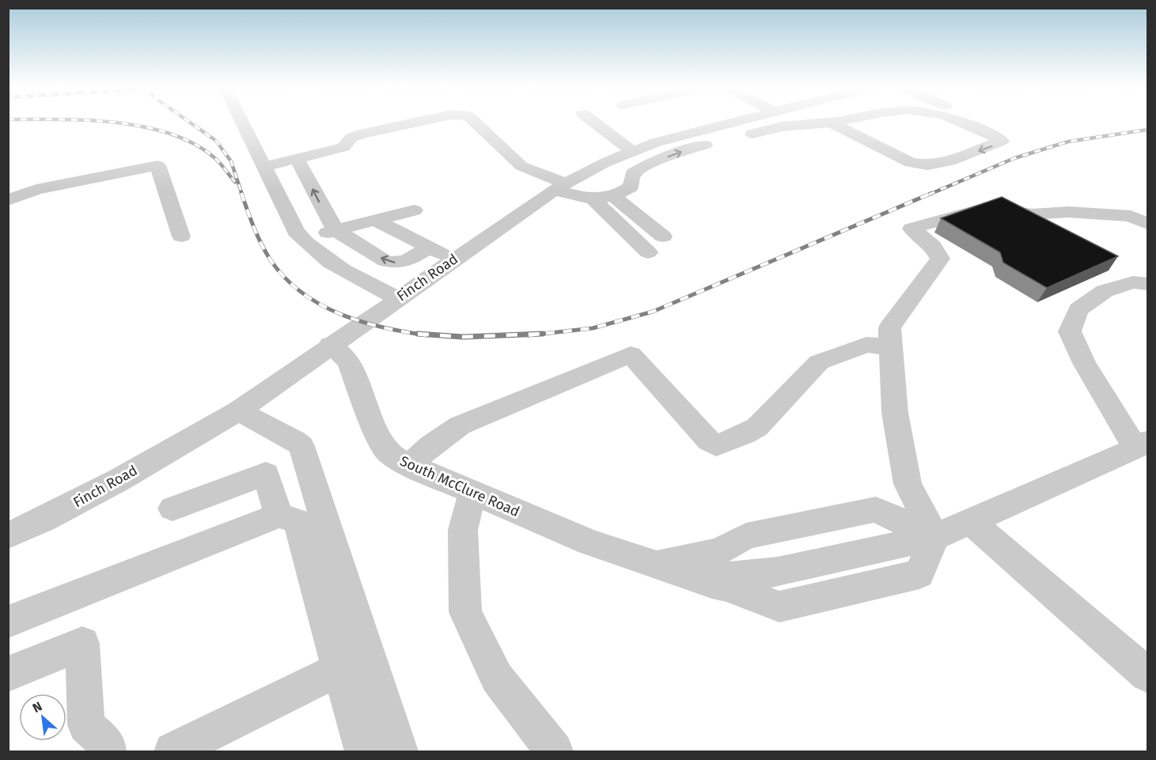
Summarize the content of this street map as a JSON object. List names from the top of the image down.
{
  "streets": {
    "street": ["Finch Road", "South McClure Road"]
  },
  "crossings": [
    ["Finch Road", "South McClure Road"]
  ],
  "north": "top left"
}
